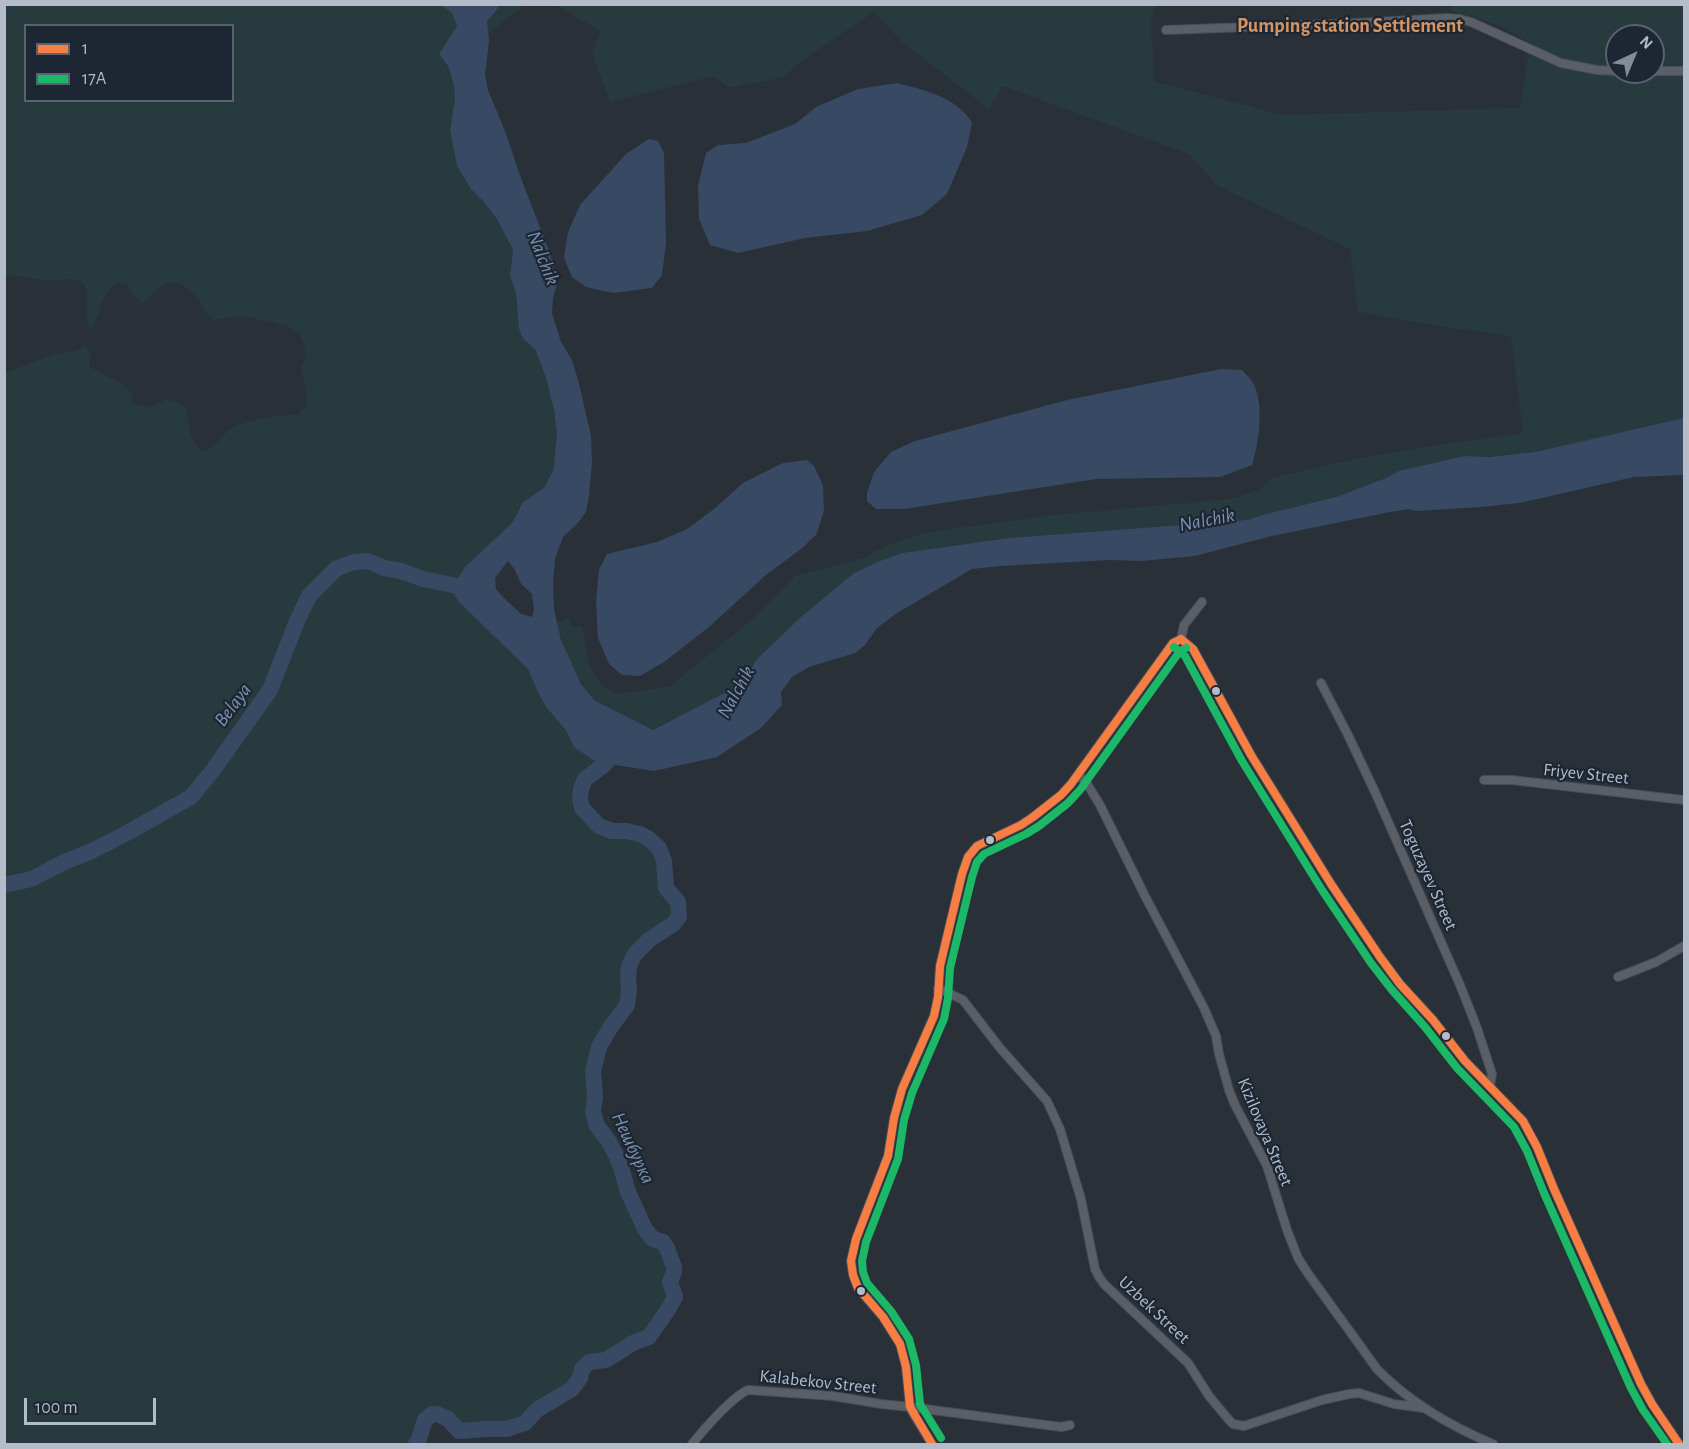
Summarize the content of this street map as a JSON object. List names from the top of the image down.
{
  "streets": {
    "street": [
      "Friyev Street",
      "Toguzayev Street",
      "Kizilovaya Street",
      "Uzbek Street",
      "Kalabekov Street"
    ]
  },
  "crossings": [
    ["Kizilovaya Street", "Uzbek Street"]
  ],
  "districts": ["Pumping station Settlement"],
  "water": ["Nalchik", "Belaya", "Нешбурка"],
  "lines": ["transit line 1", "transit line 17А"],
  "legend": ["1", "17А"],
  "scale_bar": "100 m",
  "north": "top right"
}
